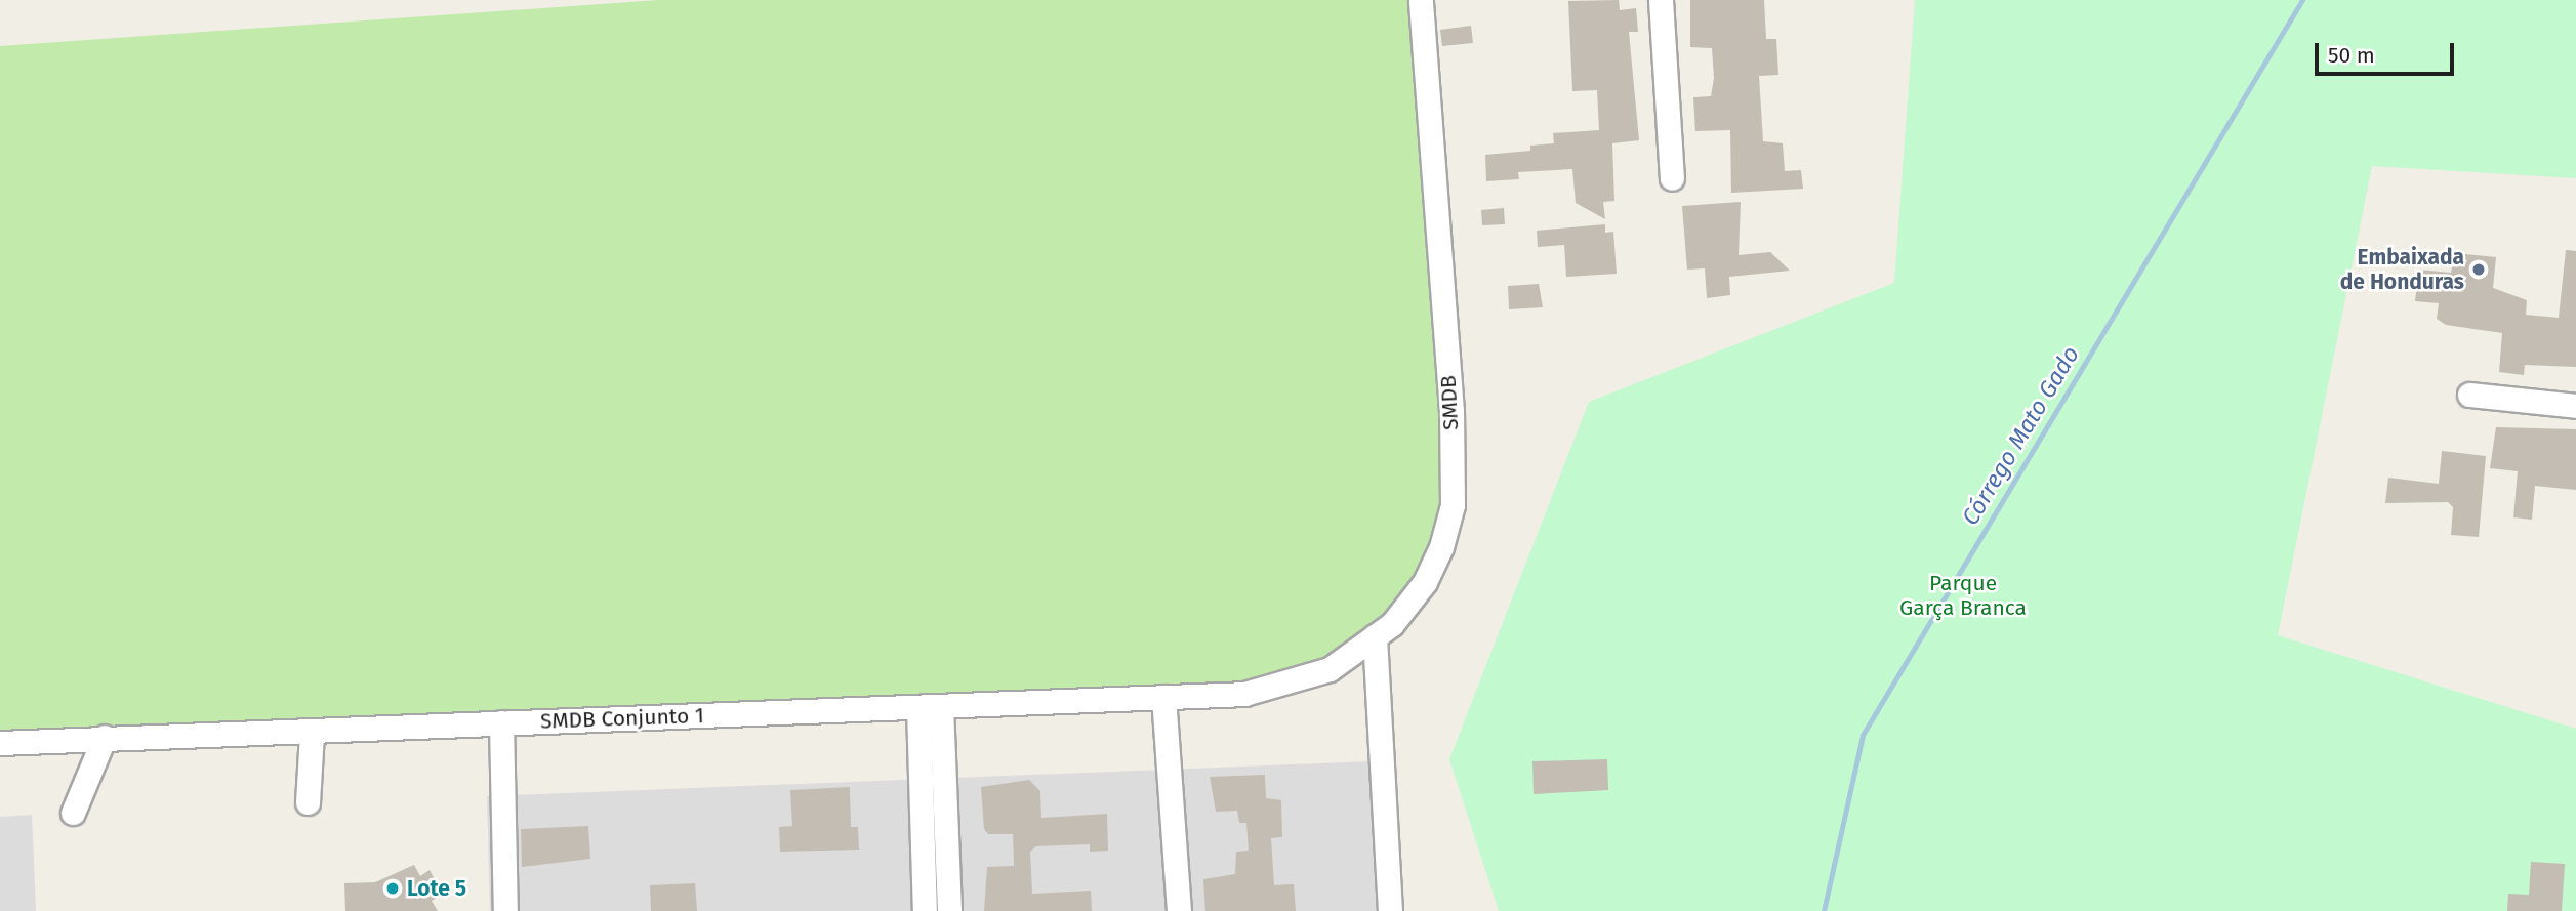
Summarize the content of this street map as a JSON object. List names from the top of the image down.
{
  "streets": {
    "street": ["SMDB", "SMDB Conjunto 1"]
  },
  "crossings": [
    ["SMDB", "SMDB Conjunto 1"]
  ],
  "water": ["Córrego Mato Gado"],
  "parks": ["Parque Garça Branca"],
  "places": ["Embaixada de Honduras", "Lote 5"],
  "scale_bar": "50 m"
}
